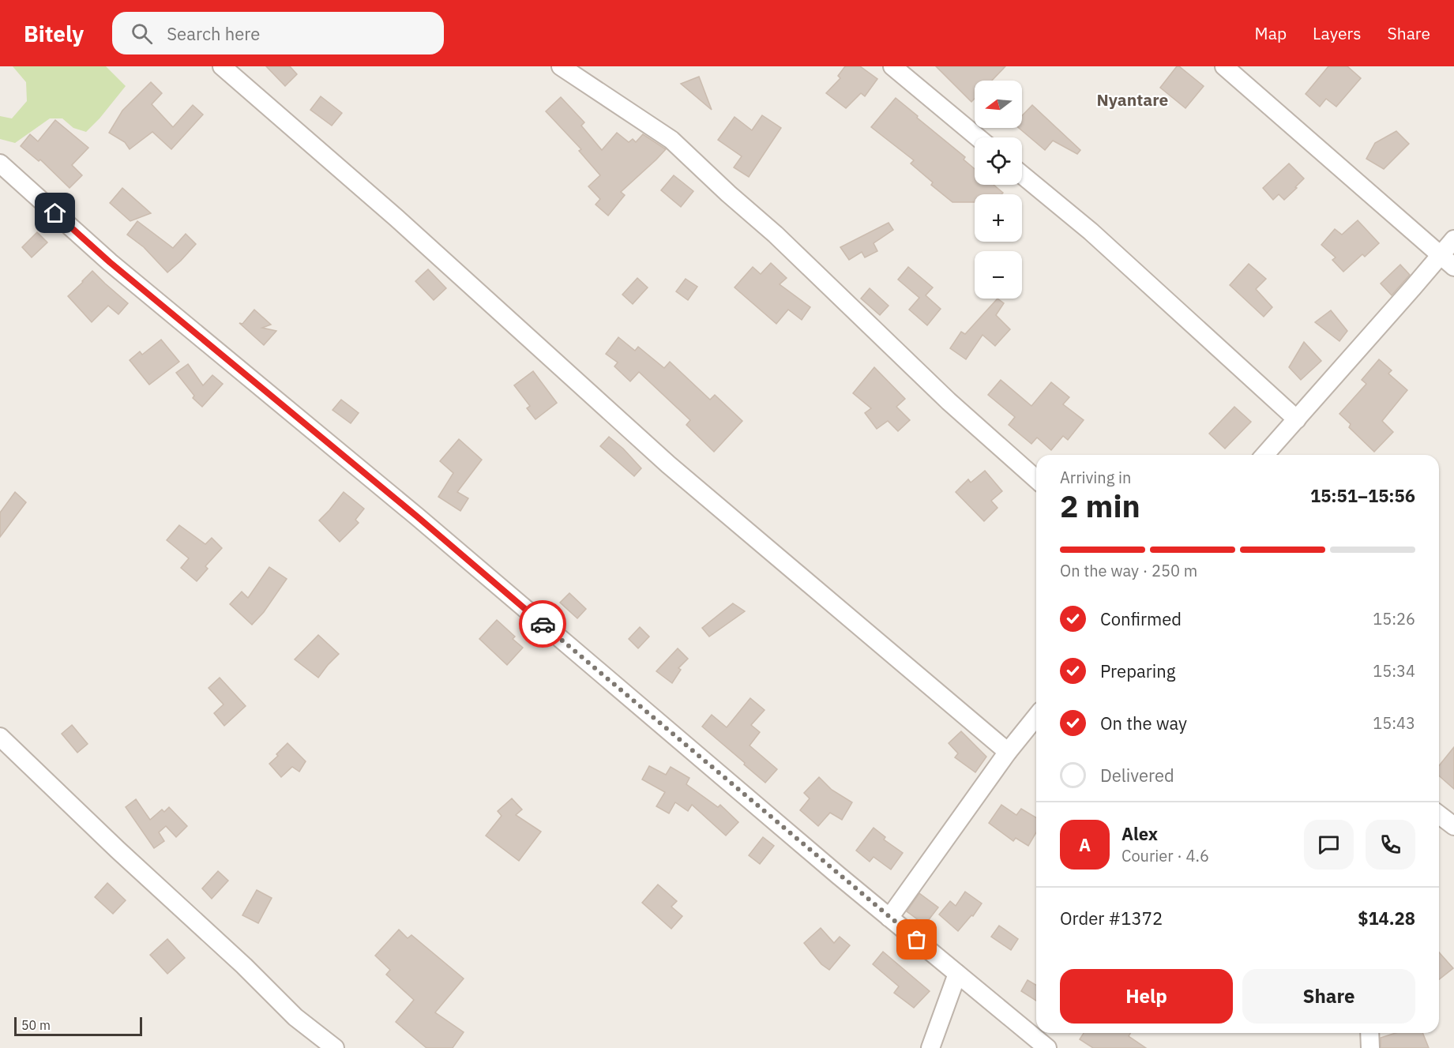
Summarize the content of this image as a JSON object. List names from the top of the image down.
{
  "districts": ["Nyantare"],
  "scale_bar": "50 m",
  "north": "left",
  "page": {
    "header": "Bitely",
    "search": "Search here",
    "nav": ["Map", "Layers", "Share"],
    "map_buttons": ["+", "−"],
    "heading": ["2 min", "Arriving in", "15:51–15:56"],
    "panel": [
      "Alex",
      "Courier · 4.6",
      "Order #1372",
      "$14.28"
    ],
    "bar": "On the way · 250 m",
    "list": [
      ["Confirmed", "15:26"],
      ["Preparing", "15:34"],
      ["On the way", "15:43"],
      "Delivered"
    ],
    "round": "A",
    "buttons": ["Help", "Share"],
    "scale": "50 m"
  }
}
